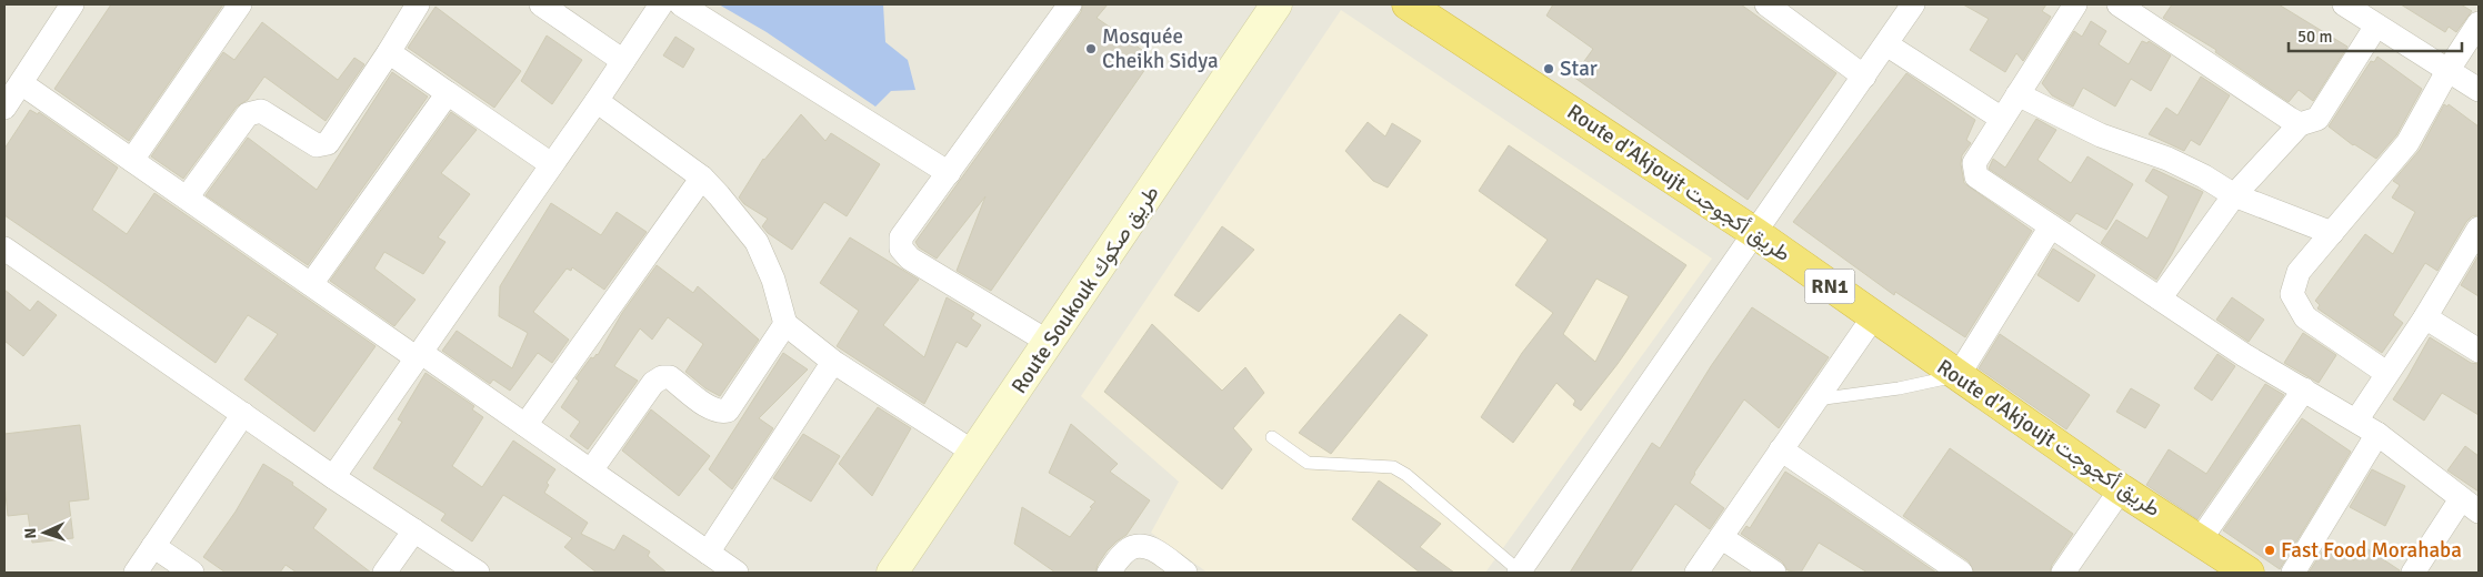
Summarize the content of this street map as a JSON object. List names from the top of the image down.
{
  "streets": {
    "highway": ["Route d'Akjoujt طريق أكجوجت", "RN1"],
    "street": ["Route Soukouk طريق صكوك"]
  },
  "places": ["Mosquée Cheikh Sidya", "Star", "Fast Food Morahaba"],
  "scale_bar": "50 m",
  "north": "left"
}
